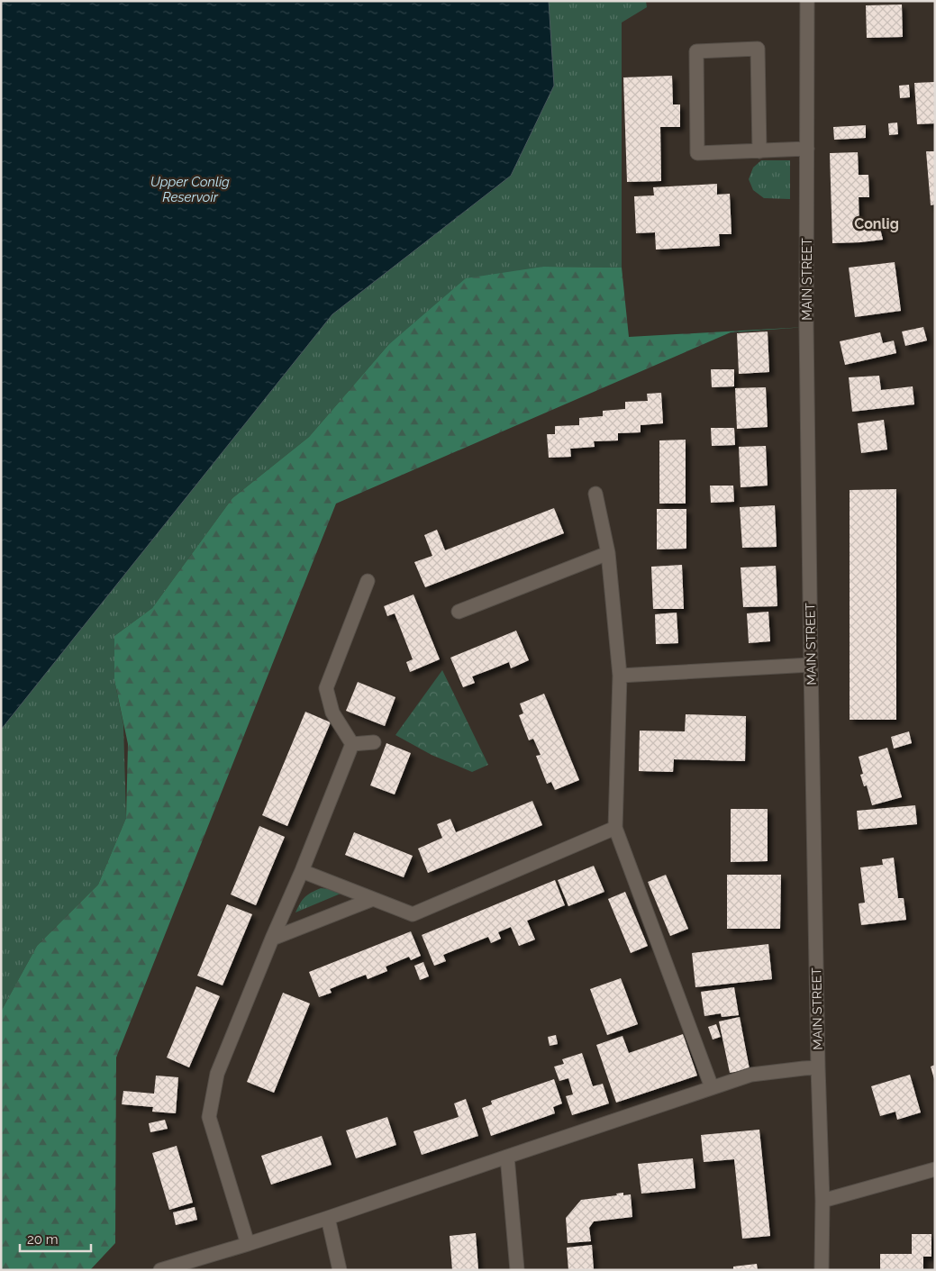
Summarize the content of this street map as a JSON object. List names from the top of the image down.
{
  "streets": {
    "street": ["MAIN STREET"]
  },
  "districts": ["Conlig"],
  "water": ["Upper Conlig Reservoir"],
  "scale_bar": "20 m"
}
